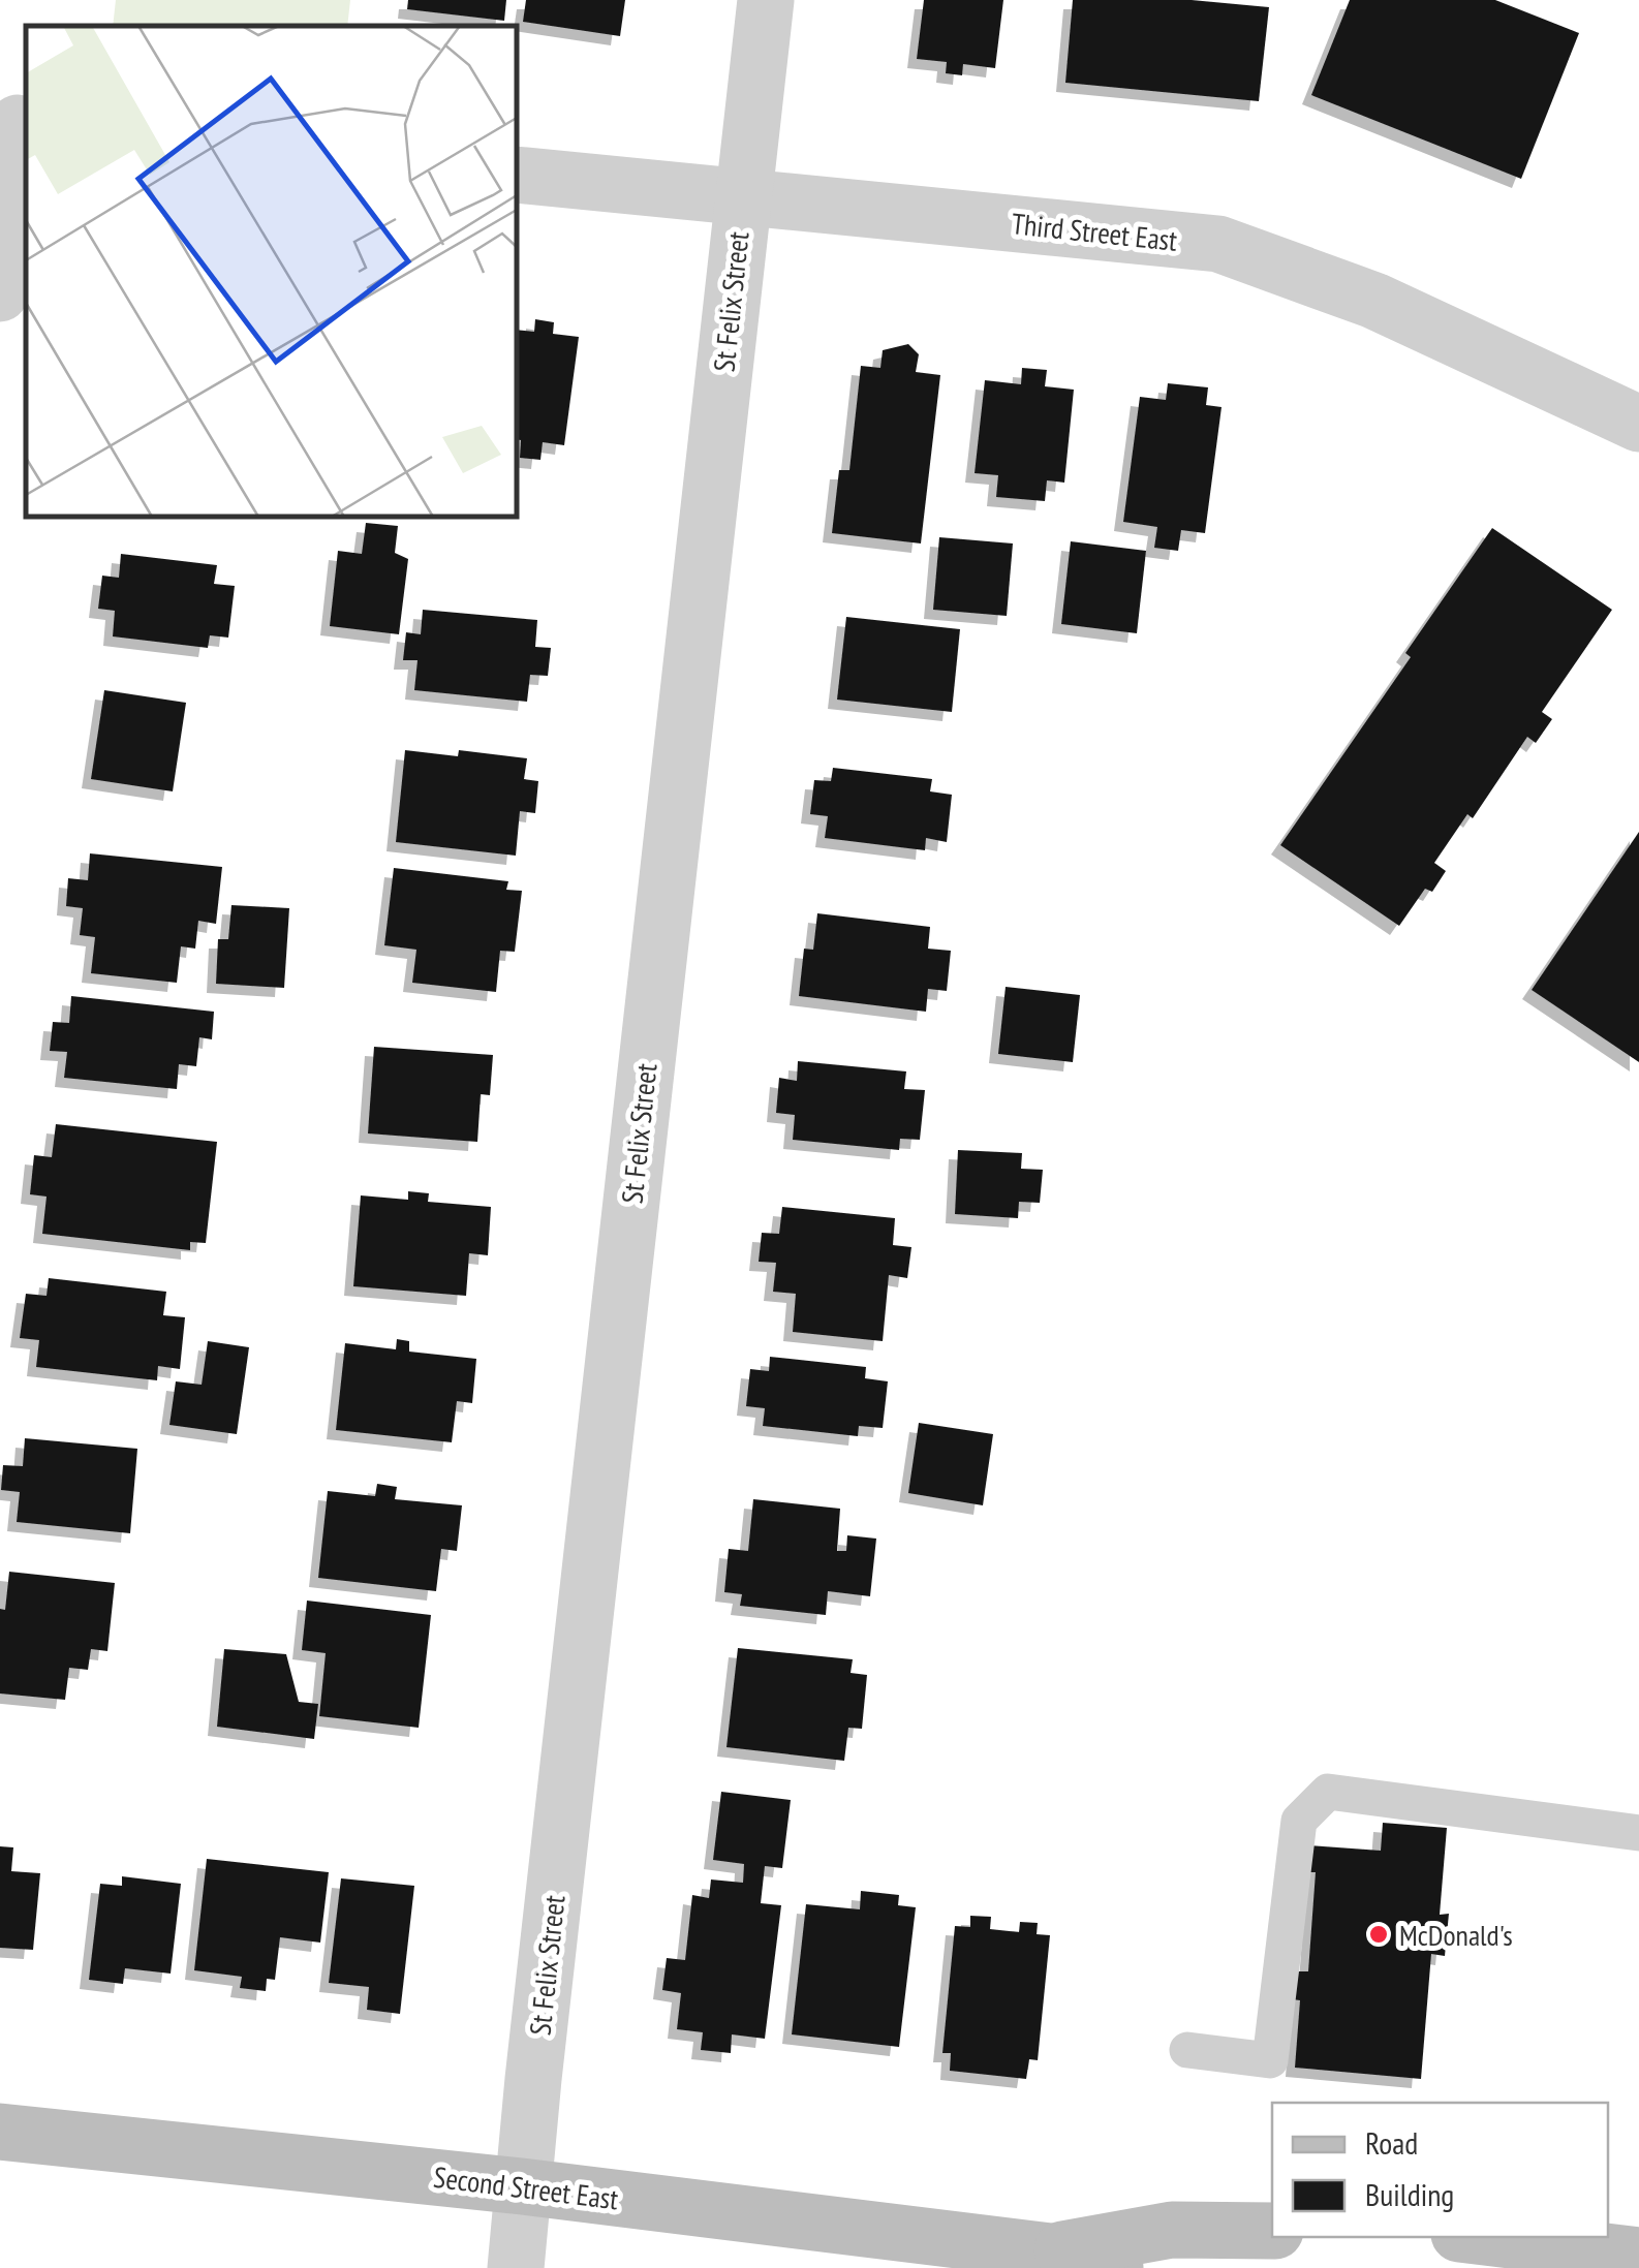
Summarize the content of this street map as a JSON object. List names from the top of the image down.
{
  "streets": {
    "main road": ["Second Street East"],
    "street": ["Third Street East", "St Felix Street"]
  },
  "crossings": [
    ["Third Street East", "St Felix Street"],
    ["St Felix Street", "Second Street East"]
  ],
  "places": ["McDonald's"],
  "legend": ["Road", "Building"]
}
